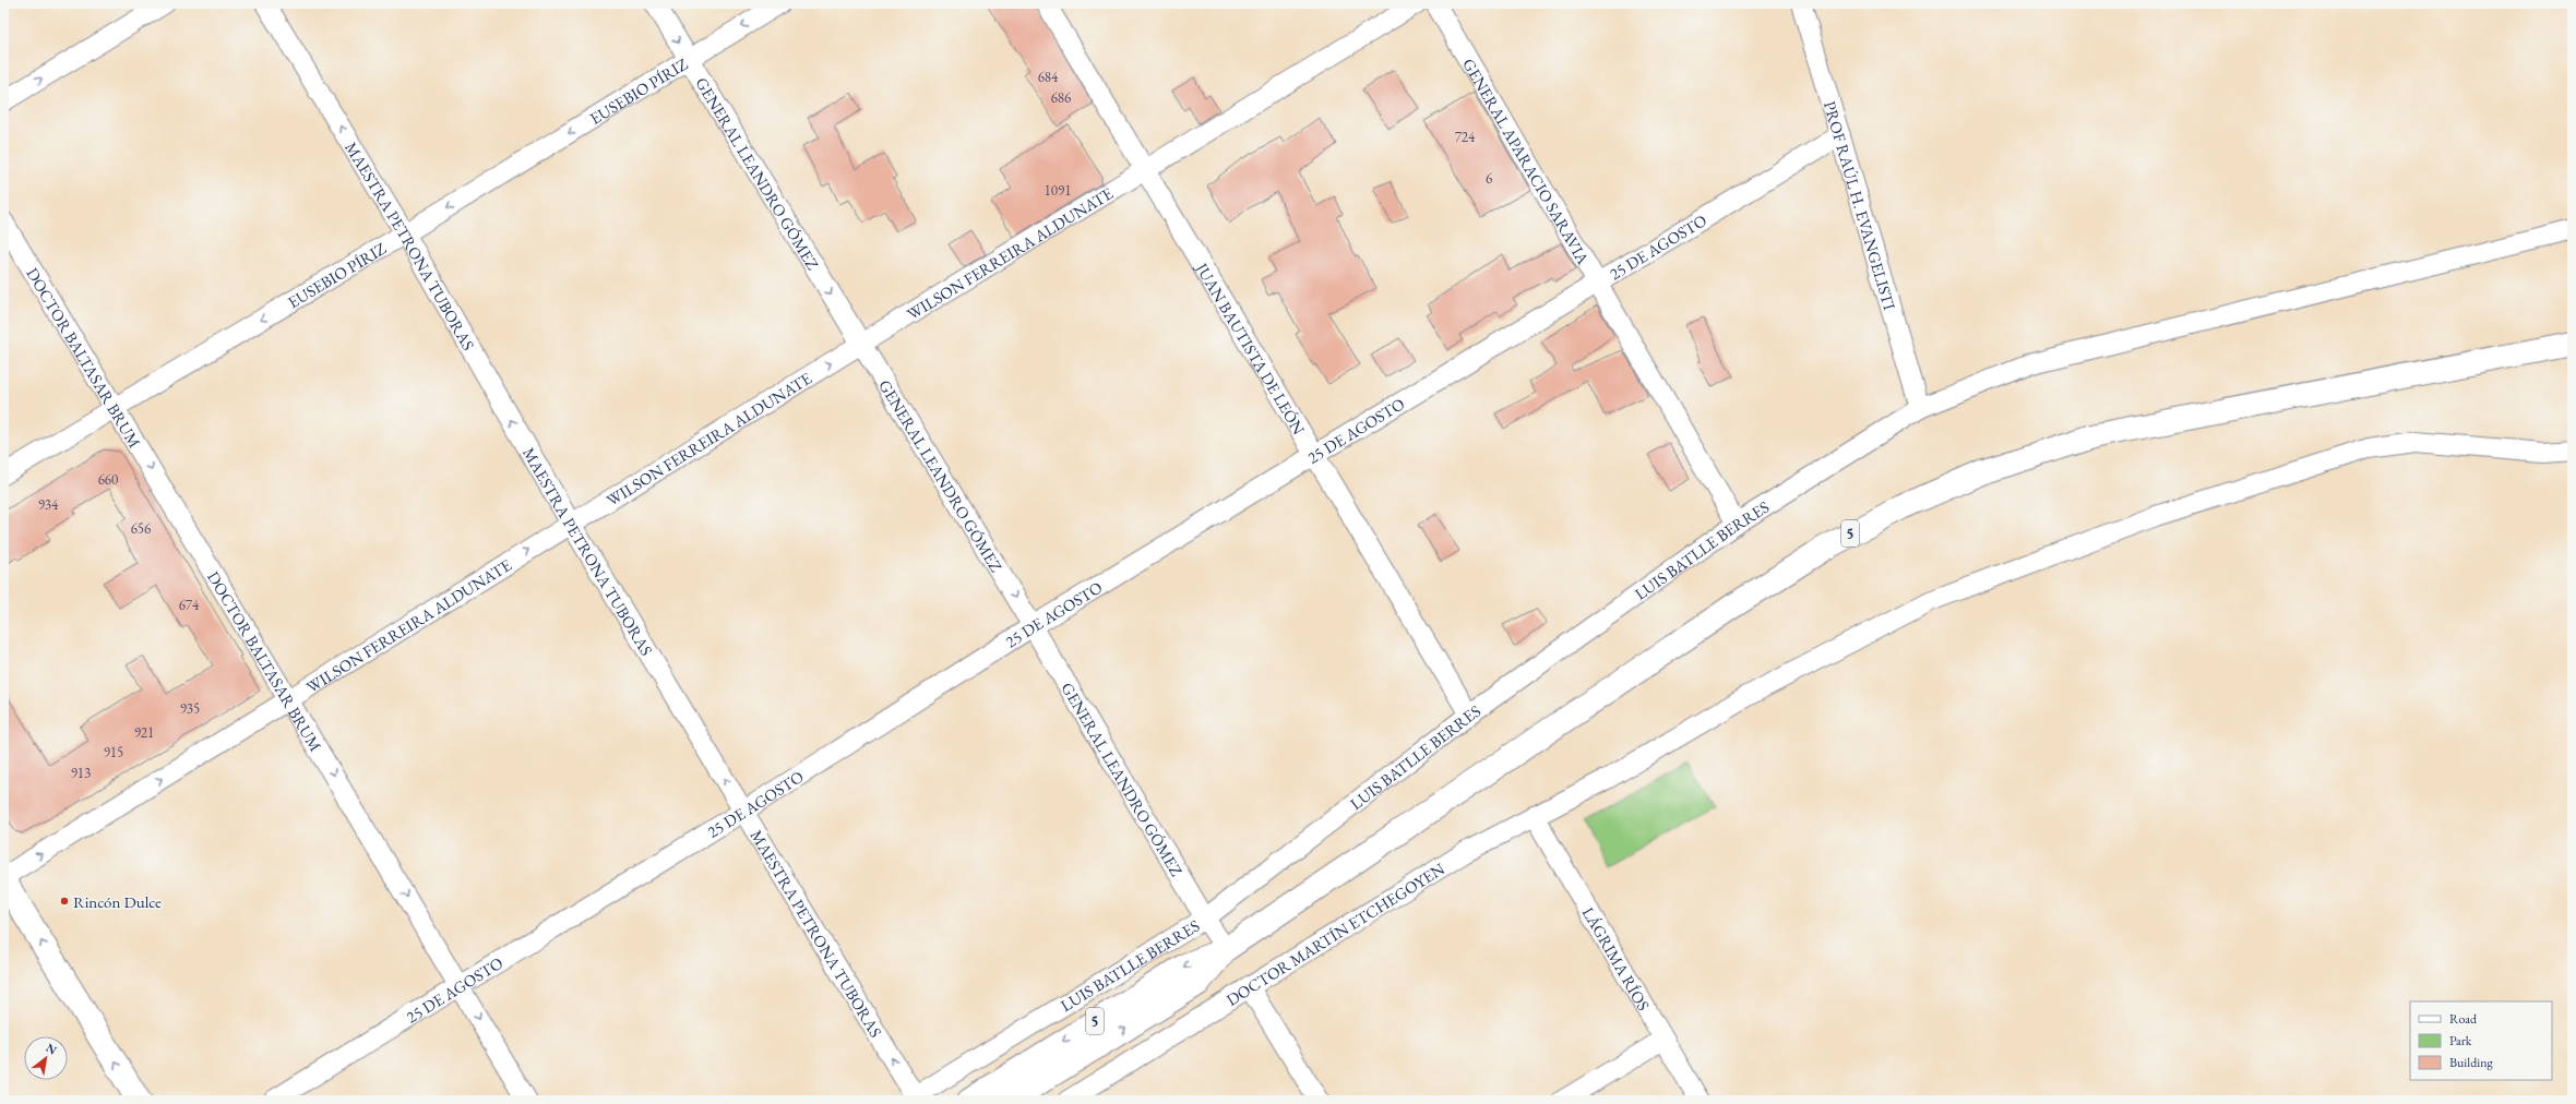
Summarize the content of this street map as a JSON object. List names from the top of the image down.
{
  "streets": {
    "main road": ["5"],
    "street": [
      "EUSEBIO PÍRIZ",
      "GENERAL APARACIO SARAVIA",
      "GENERAL LEANDRO GÓMEZ",
      "PROF RAÚL H. EVANGELISTI",
      "MAESTRA PETRONA TUBORAS",
      "25 DE AGOSTO",
      "WILSON FERREIRA ALDUNATE",
      "JUAN BAUTISTA DE LEÓN",
      "DOCTOR BALTASAR BRUM",
      "LUIS BATLLE BERRES",
      "DOCTOR MARTÍN ETCHEGOYEN",
      "LÁGRIMA RÍOS"
    ]
  },
  "crossings": [
    ["EUSEBIO PÍRIZ", "GENERAL LEANDRO GÓMEZ"],
    ["EUSEBIO PÍRIZ", "MAESTRA PETRONA TUBORAS"],
    ["EUSEBIO PÍRIZ", "DOCTOR BALTASAR BRUM"],
    ["GENERAL APARACIO SARAVIA", "25 DE AGOSTO"],
    ["GENERAL APARACIO SARAVIA", "LUIS BATLLE BERRES"],
    ["GENERAL LEANDRO GÓMEZ", "25 DE AGOSTO"],
    ["GENERAL LEANDRO GÓMEZ", "WILSON FERREIRA ALDUNATE"],
    ["GENERAL LEANDRO GÓMEZ", "5"],
    ["GENERAL LEANDRO GÓMEZ", "LUIS BATLLE BERRES"],
    ["PROF RAÚL H. EVANGELISTI", "25 DE AGOSTO"],
    ["PROF RAÚL H. EVANGELISTI", "LUIS BATLLE BERRES"],
    ["MAESTRA PETRONA TUBORAS", "25 DE AGOSTO"],
    ["MAESTRA PETRONA TUBORAS", "WILSON FERREIRA ALDUNATE"],
    ["MAESTRA PETRONA TUBORAS", "LUIS BATLLE BERRES"],
    ["25 DE AGOSTO", "JUAN BAUTISTA DE LEÓN"],
    ["25 DE AGOSTO", "DOCTOR BALTASAR BRUM"],
    ["WILSON FERREIRA ALDUNATE", "JUAN BAUTISTA DE LEÓN"],
    ["WILSON FERREIRA ALDUNATE", "DOCTOR BALTASAR BRUM"],
    ["JUAN BAUTISTA DE LEÓN", "LUIS BATLLE BERRES"],
    ["DOCTOR MARTÍN ETCHEGOYEN", "LÁGRIMA RÍOS"]
  ],
  "one_way": [
    "EUSEBIO PÍRIZ",
    "GENERAL LEANDRO GÓMEZ",
    "MAESTRA PETRONA TUBORAS",
    "WILSON FERREIRA ALDUNATE",
    "DOCTOR BALTASAR BRUM"
  ],
  "places": ["Rincón Dulce"],
  "house_numbers": [
    "684",
    "686",
    "724",
    "6",
    "1091",
    "660",
    "934",
    "656",
    "674",
    "935",
    "921",
    "915",
    "913"
  ],
  "legend": ["Road", "Park", "Building"],
  "north": "top right"
}
